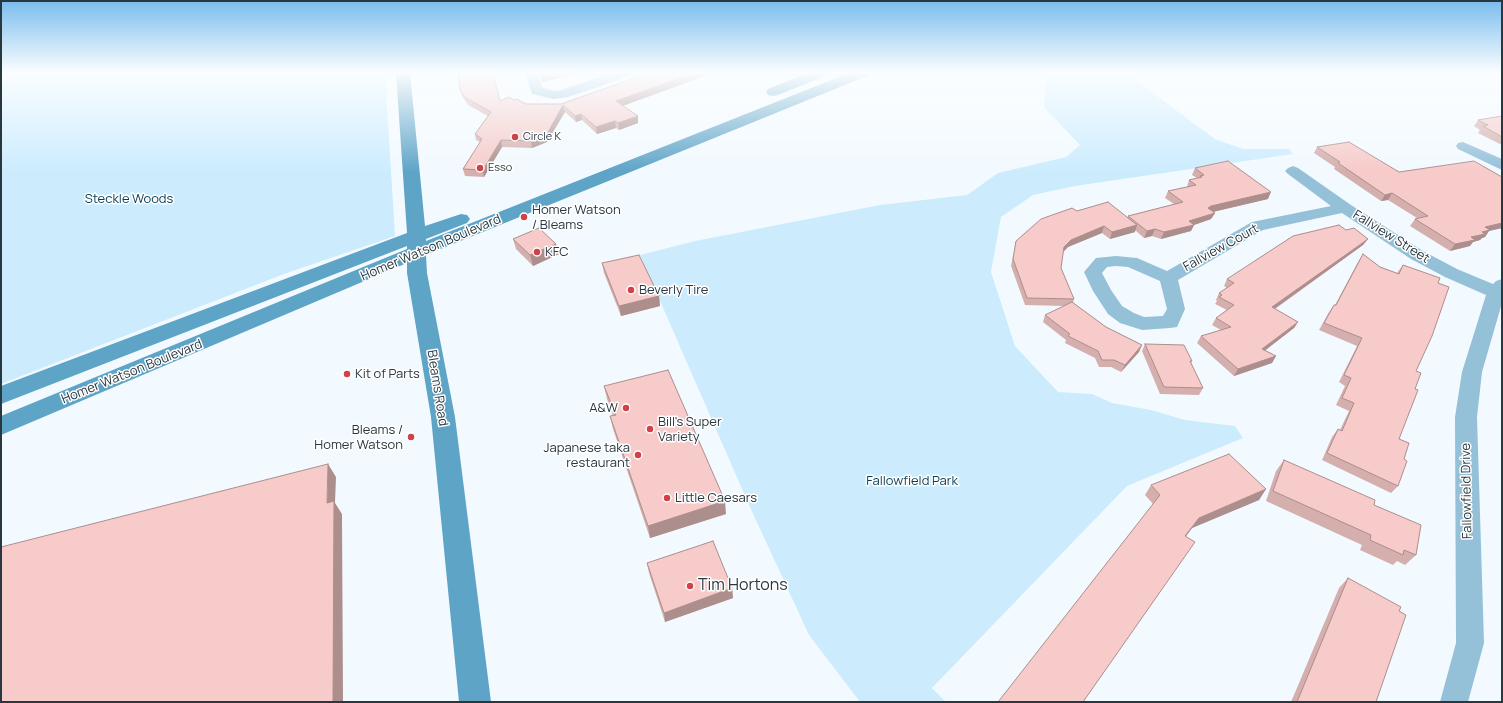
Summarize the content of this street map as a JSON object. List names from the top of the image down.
{
  "streets": {
    "main road": ["Homer Watson Boulevard", "Bleams Road"],
    "street": ["Fallview Street", "Fallview Court", "Fallowfield Drive"]
  },
  "crossings": [
    ["Fallview Street", "Fallview Court"],
    ["Fallview Street", "Fallowfield Drive"],
    ["Homer Watson Boulevard", "Bleams Road"]
  ],
  "parks": ["Steckle Woods", "Fallowfield Park"],
  "places": [
    "Circle K",
    "Esso",
    "Homer Watson / Bleams",
    "KFC",
    "Beverly Tire",
    "Kit of Parts",
    "A&W",
    "Bill's Super Variety",
    "Bleams / Homer Watson",
    "Japanese taka restaurant",
    "Little Caesars",
    "Tim Hortons"
  ]
}
